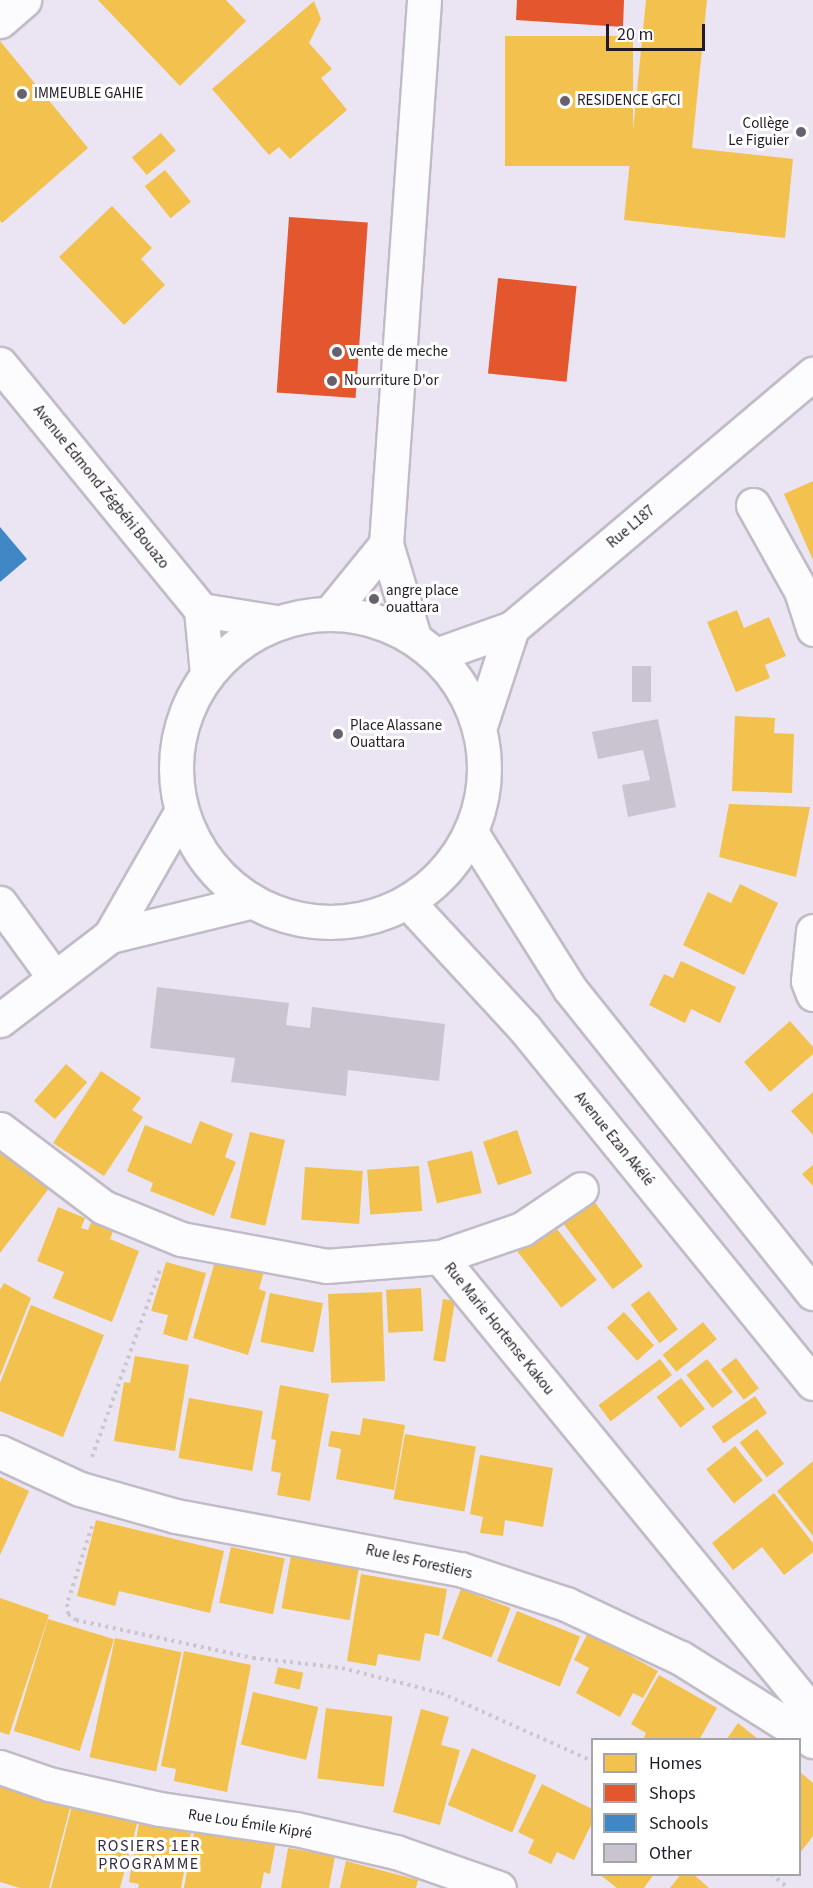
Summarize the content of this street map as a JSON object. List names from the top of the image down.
{
  "streets": {
    "street": [
      "Avenue Edmond Zégbéhi Bouazo",
      "Rue L187",
      "Avenue Ezan Akélé",
      "Rue Marie Hortense Kakou",
      "Rue les Forestiers",
      "Rue Lou Émile Kipré"
    ]
  },
  "districts": ["ROSIERS 1ER PROGRAMME"],
  "places": [
    "IMMEUBLE GAHIE",
    "RESIDENCE GFCI",
    "Collège Le Figuier",
    "vente de meche",
    "Nourriture D'or",
    "angre place ouattara",
    "Place Alassane Ouattara"
  ],
  "legend": [
    "Homes",
    "Shops",
    "Schools",
    "Other"
  ],
  "scale_bar": "20 m"
}
